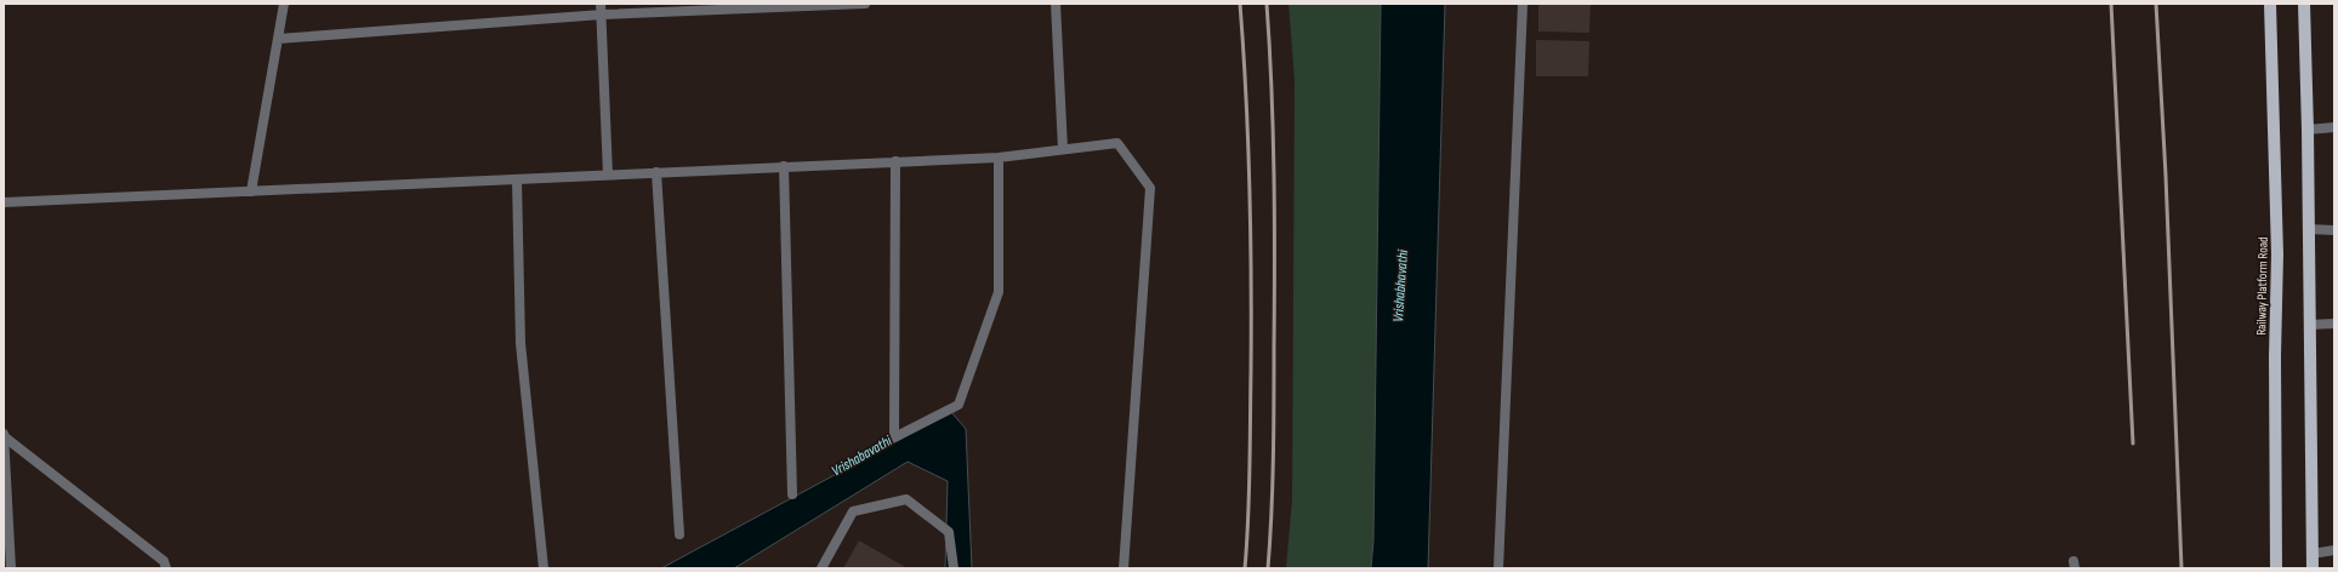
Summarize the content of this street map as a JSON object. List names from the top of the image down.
{
  "streets": {
    "main road": ["Railway Platform Road"]
  },
  "water": ["Vrishabhavathi", "Vrishabavathi"]
}
